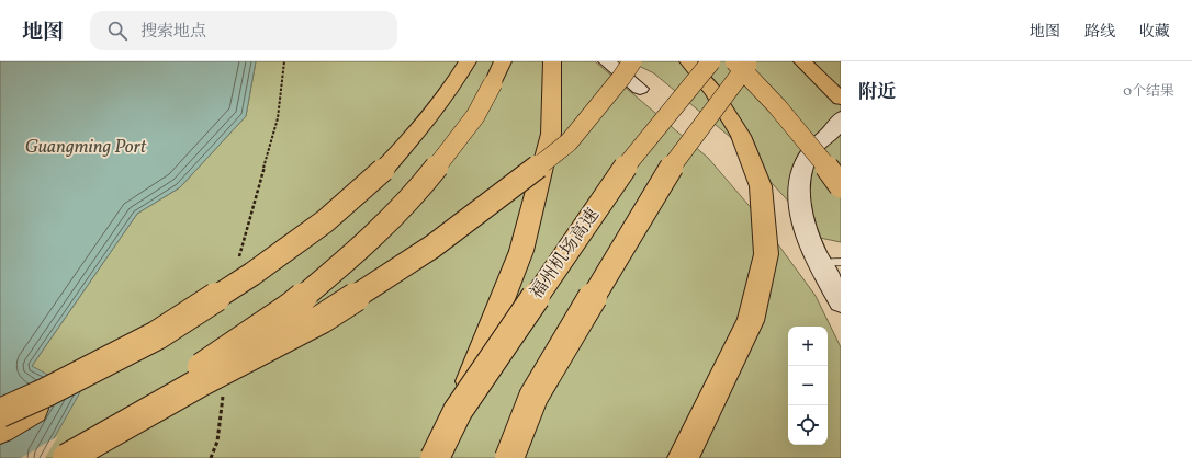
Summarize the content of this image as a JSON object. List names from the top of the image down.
{
  "streets": {
    "highway": ["福州机场高速"]
  },
  "water": ["Guangming Port"],
  "page": {
    "header": "地图",
    "search": "搜索地点",
    "nav": ["地图", "路线", "收藏"],
    "heading": ["附近", "0个结果"],
    "map_buttons": ["+", "−"]
  }
}
